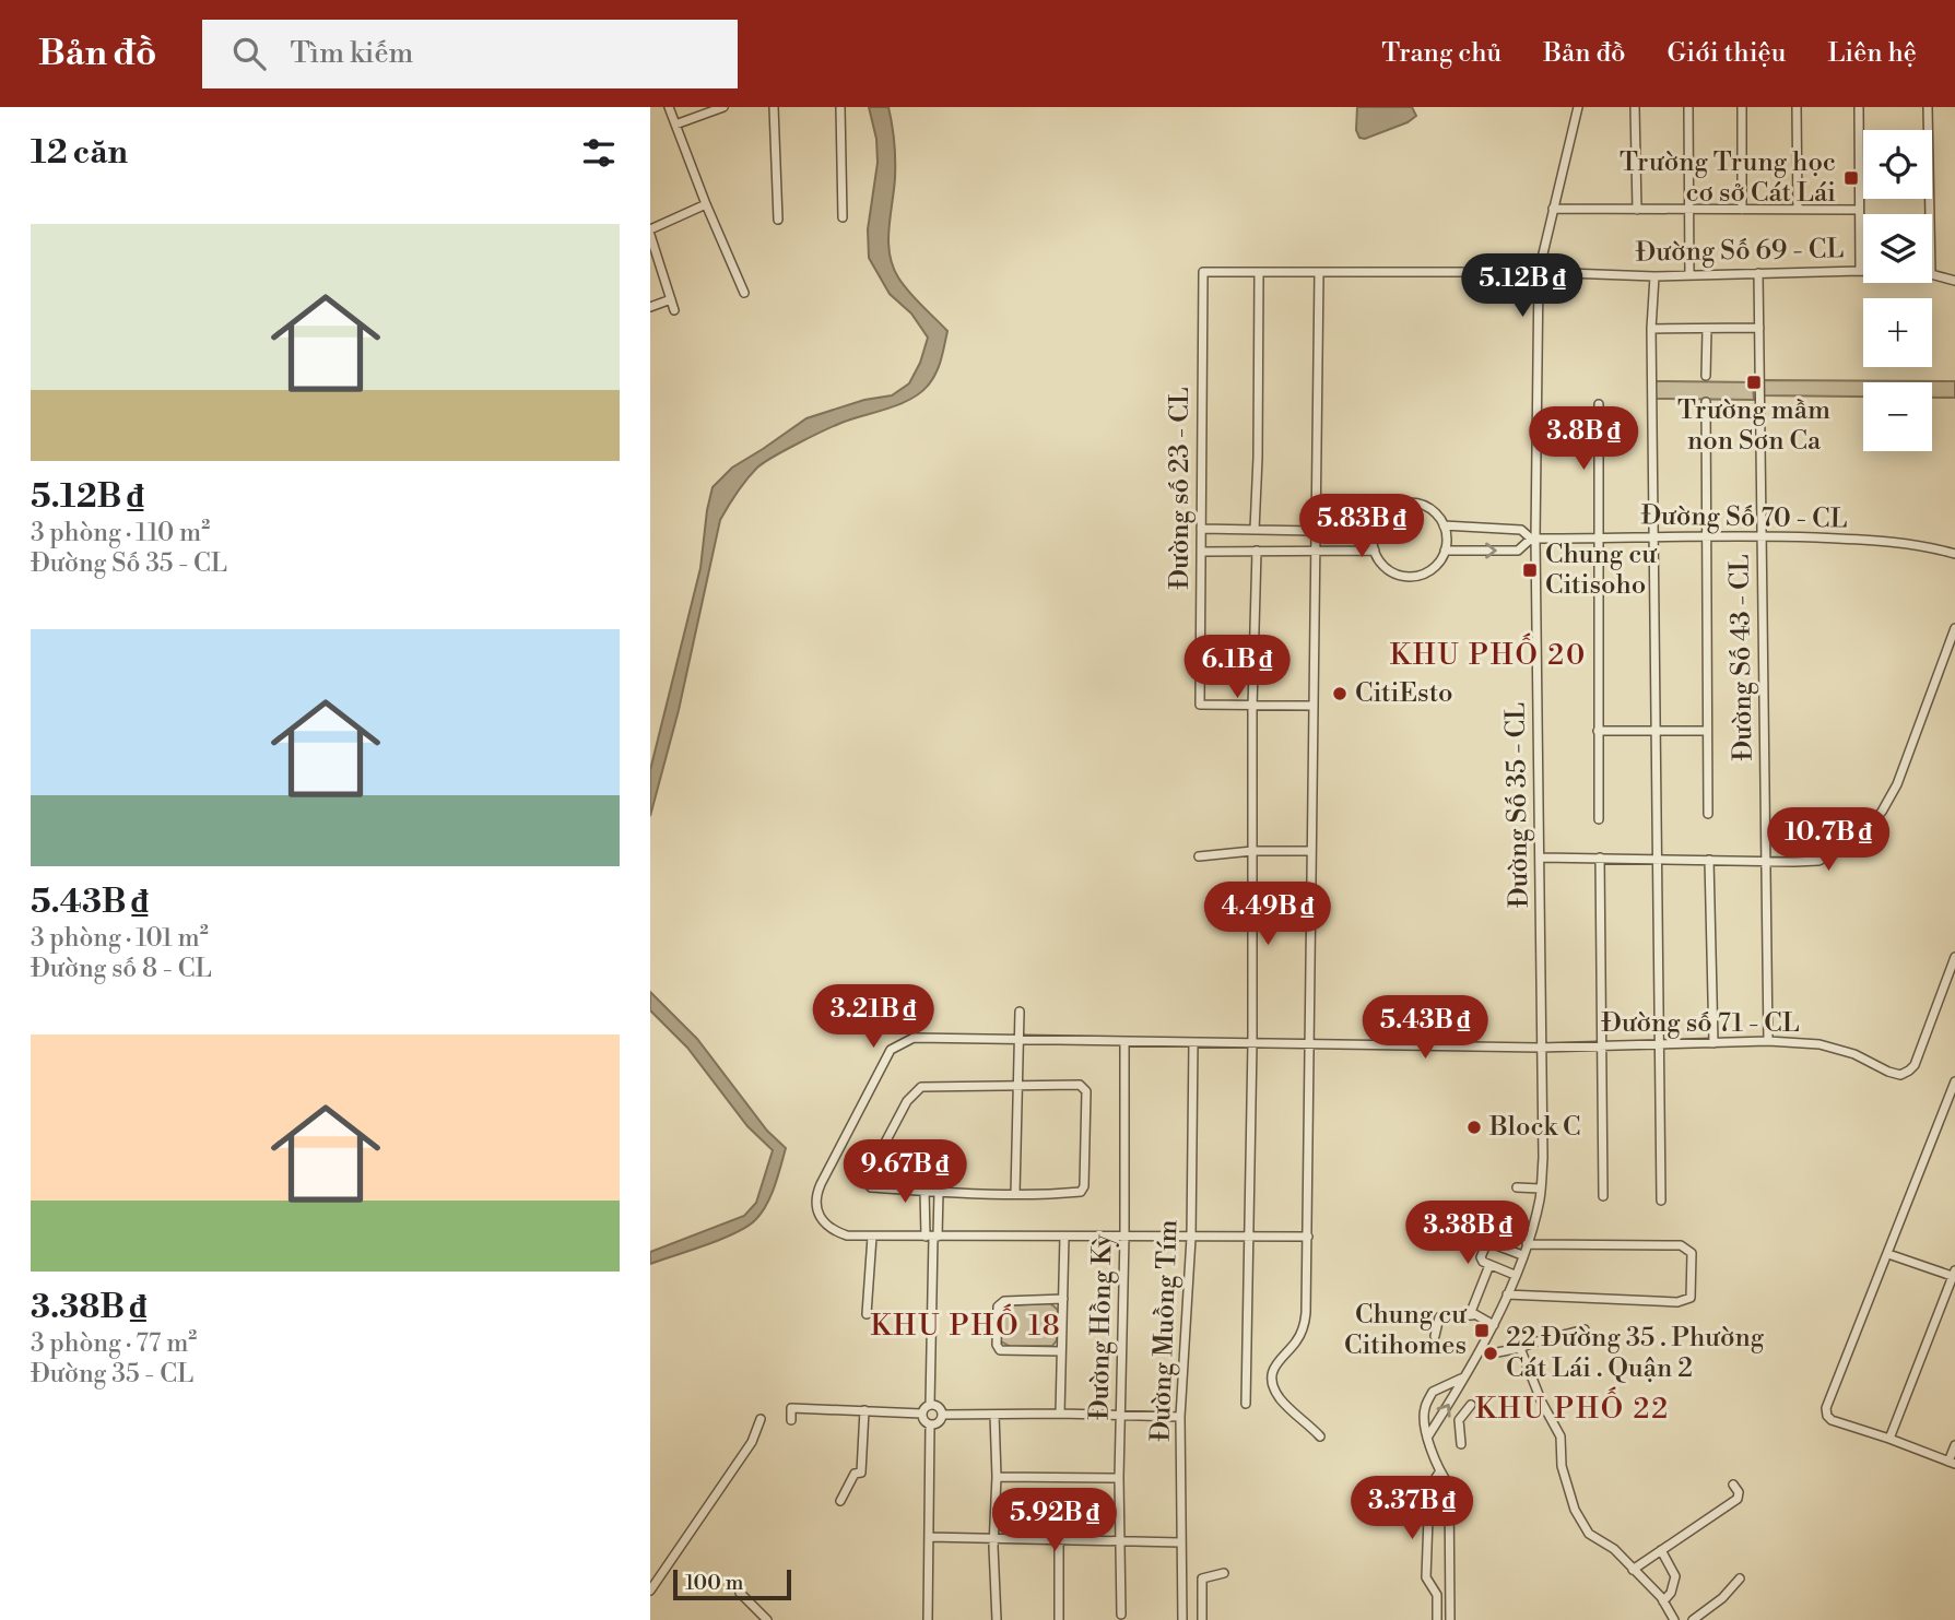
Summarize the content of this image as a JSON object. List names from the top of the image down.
{
  "streets": {
    "street": [
      "Đường Số 69 - CL",
      "Đường số 23 - CL",
      "Đường Số 70 - CL",
      "Đường Số 43 - CL",
      "Đường Số 35 - CL",
      "Đường số 71 - CL",
      "Đường Hồng Kỳ",
      "Đường Muồng Tím"
    ]
  },
  "crossings": [
    ["Đường Số 69 - CL", "Đường số 23 - CL"],
    ["Đường Số 69 - CL", "Đường Số 43 - CL"],
    ["Đường Số 69 - CL", "Đường Số 35 - CL"],
    ["Đường Số 70 - CL", "Đường Số 43 - CL"],
    ["Đường Số 70 - CL", "Đường Số 35 - CL"],
    ["Đường Số 43 - CL", "Đường số 71 - CL"],
    ["Đường Số 35 - CL", "Đường số 71 - CL"],
    ["Đường số 71 - CL", "Đường Hồng Kỳ"],
    ["Đường số 71 - CL", "Đường Muồng Tím"]
  ],
  "districts": ["KHU PHỐ 20", "KHU PHỐ 18", "KHU PHỐ 22"],
  "places": {
    "transit": [
      "Trường Trung học cơ sở Cát Lái",
      "Trường mầm non Sơn Ca",
      "Chung cư Citisoho",
      "Chung cư Citihomes"
    ],
    "other": ["CitiEsto", "Block C", "22 Đường 35 . Phường Cát Lái . Quận 2"]
  },
  "scale_bar": "100 m",
  "page": {
    "header": "Bản đồ",
    "search": "Tìm kiếm",
    "nav": [
      "Trang chủ",
      "Bản đồ",
      "Giới thiệu",
      "Liên hệ"
    ],
    "heading": "12 căn",
    "map_buttons": ["+", "−"],
    "list": [
      {
        "name": "5.12B ₫",
        "note": "3 phòng · 110 m² · Đường Số 35 - CL"
      },
      {
        "name": "5.43B ₫",
        "note": "3 phòng · 101 m² · Đường số 8 - CL"
      },
      {
        "name": "3.38B ₫",
        "note": "3 phòng · 77 m² · Đường 35 - CL"
      }
    ],
    "price": [
      "5.12B ₫",
      "3.8B ₫",
      "5.83B ₫",
      "6.1B ₫",
      "10.7B ₫",
      "4.49B ₫",
      "3.21B ₫",
      "5.43B ₫",
      "9.67B ₫",
      "3.38B ₫",
      "3.37B ₫",
      "5.92B ₫"
    ],
    "scale": "100 m"
  }
}
